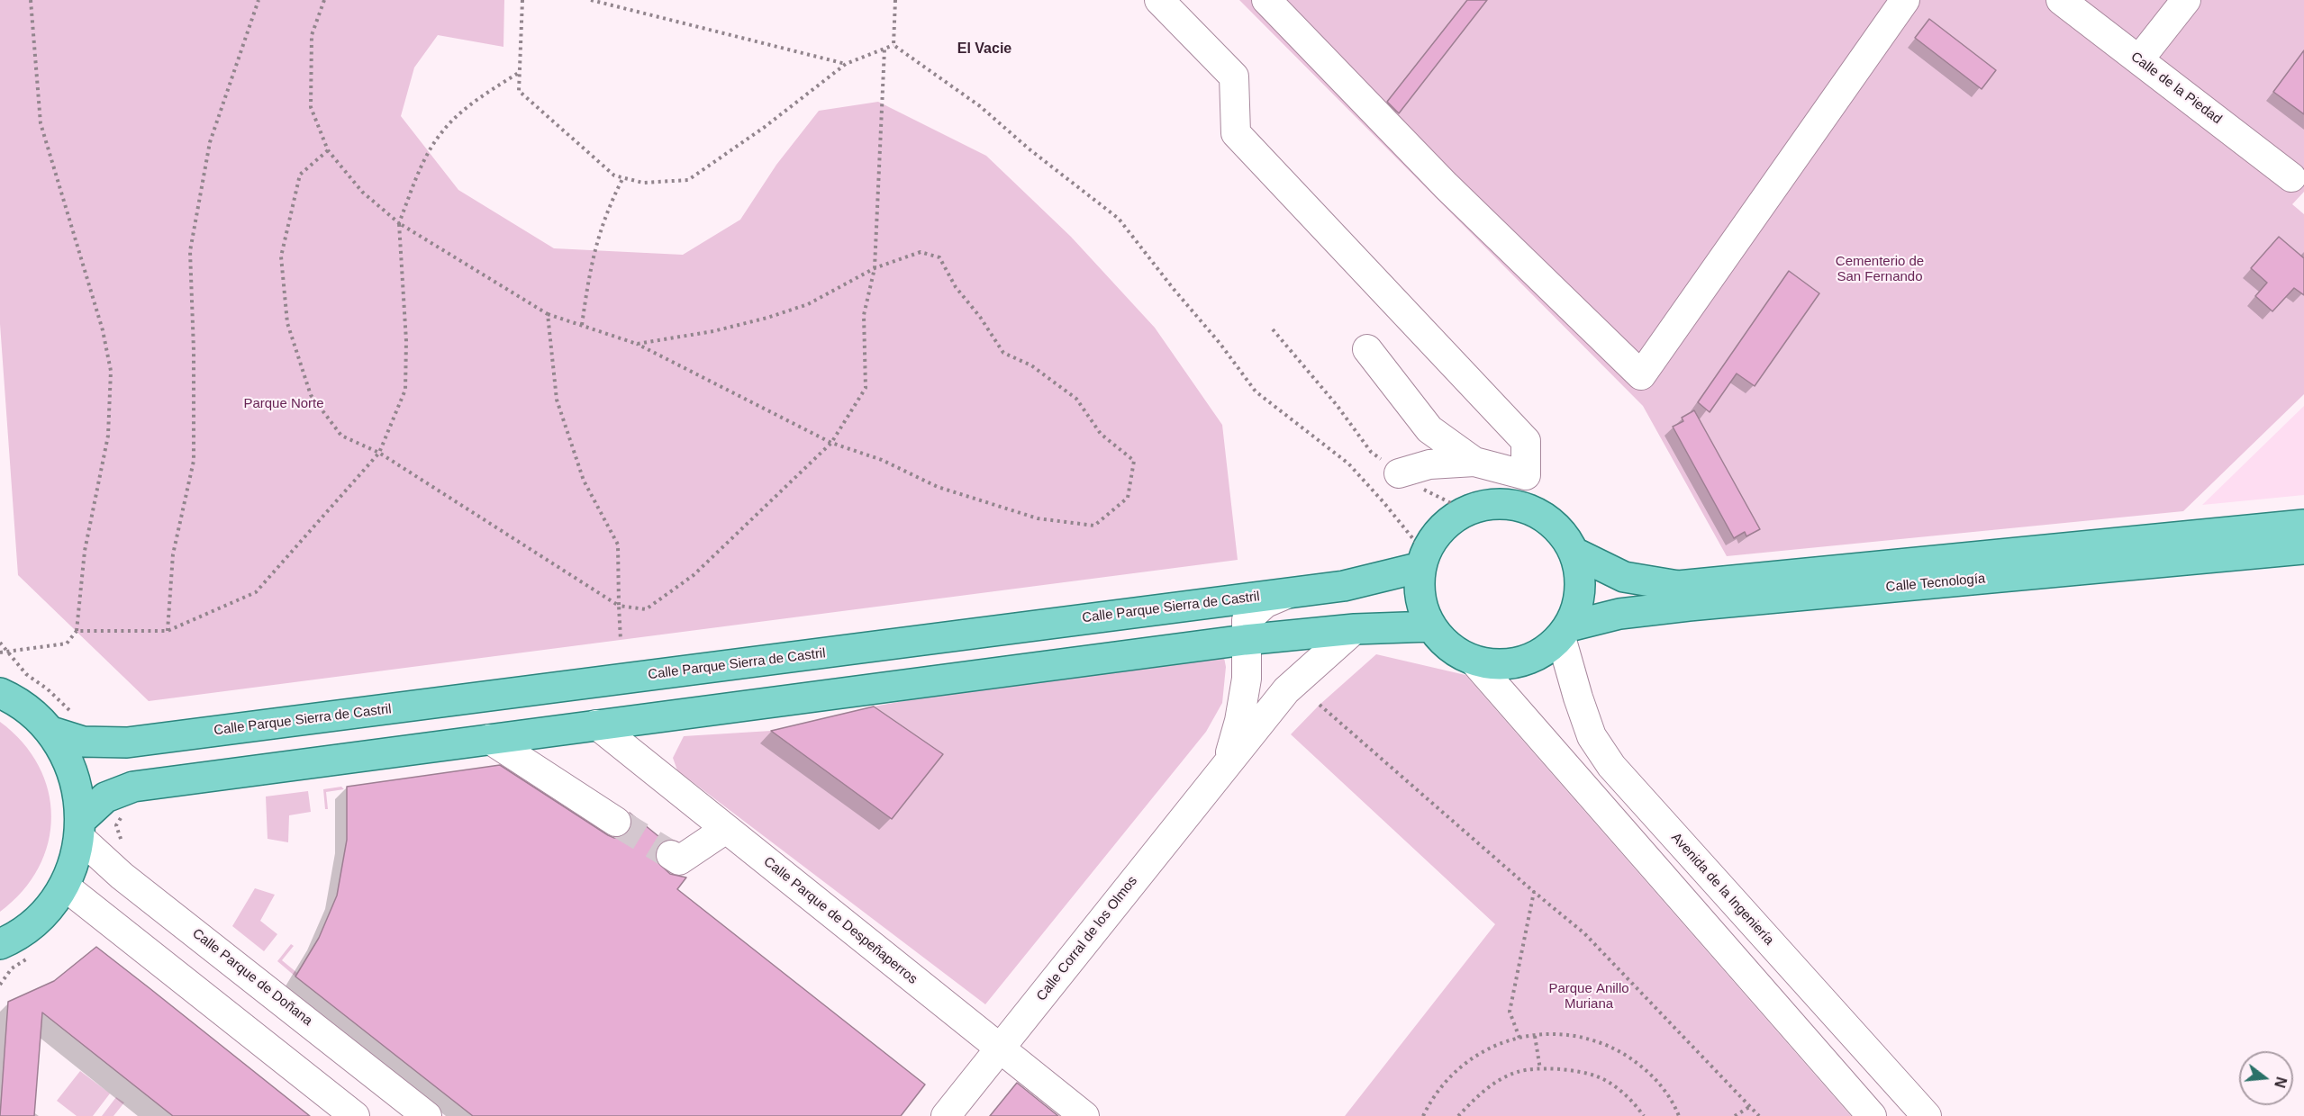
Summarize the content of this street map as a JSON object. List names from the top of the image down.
{
  "streets": {
    "main road": ["Calle Tecnología", "Calle Parque Sierra de Castril"],
    "street": [
      "Calle de la Piedad",
      "Avenida de la Ingeniería",
      "Calle Parque de Despeñaperros",
      "Calle Corral de los Olmos",
      "Calle Parque de Doñana"
    ]
  },
  "crossings": [
    ["Calle Tecnología", "Calle Parque Sierra de Castril"],
    ["Calle Tecnología", "Avenida de la Ingeniería"],
    ["Calle Parque Sierra de Castril", "Avenida de la Ingeniería"],
    ["Calle Parque de Despeñaperros", "Calle Corral de los Olmos"]
  ],
  "districts": ["El Vacie"],
  "parks": ["Cementerio de San Fernando", "Parque Norte", "Parque Anillo Muriana"],
  "north": "right"
}
